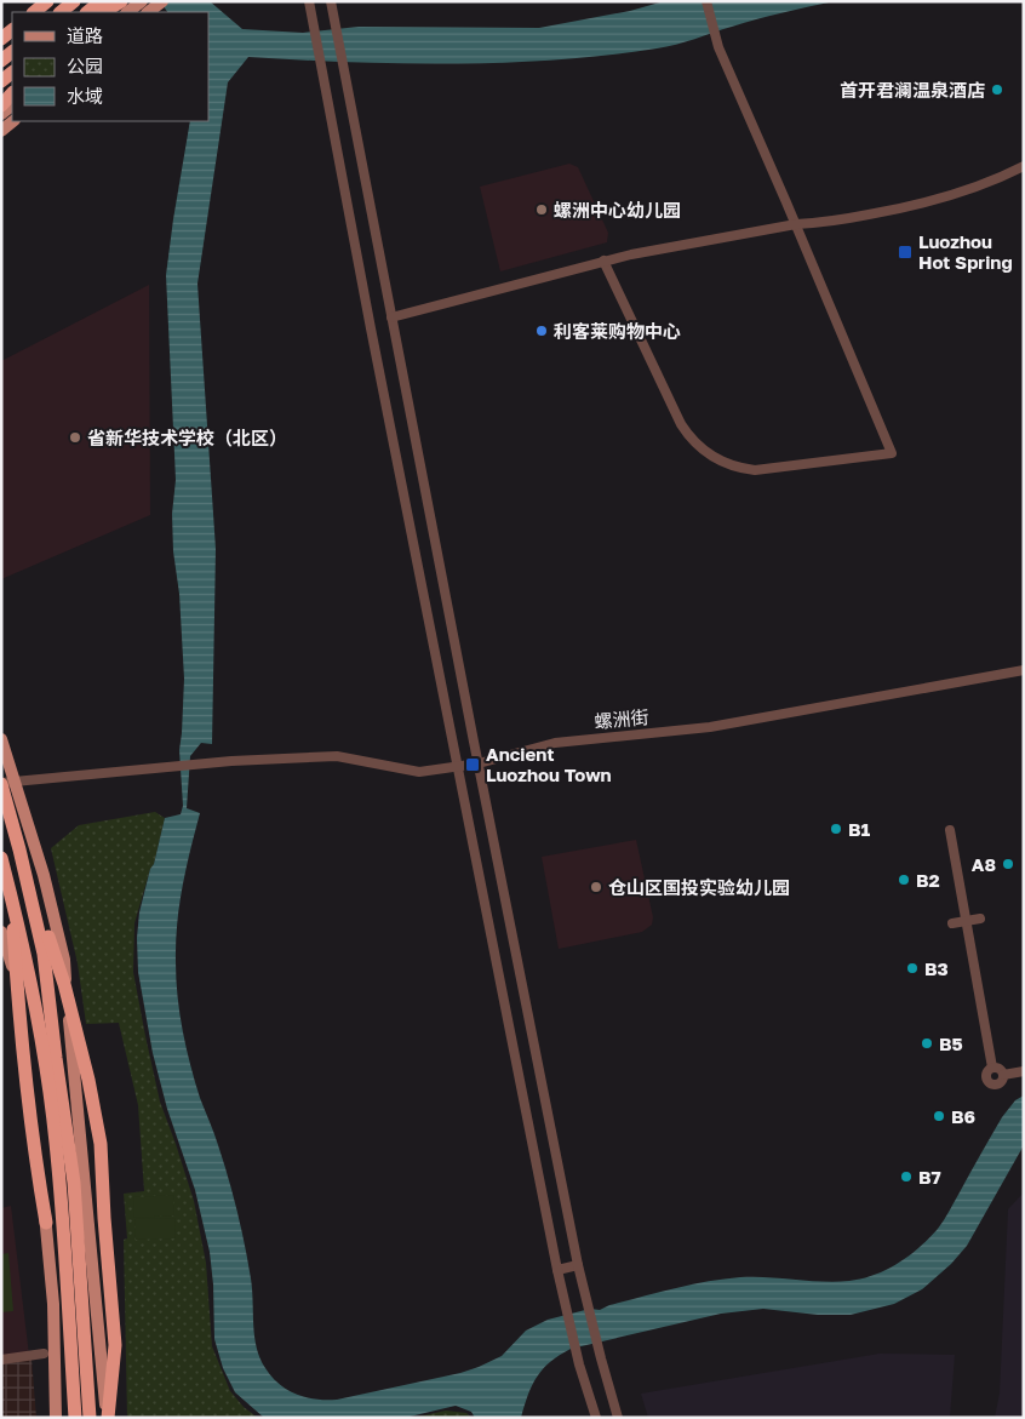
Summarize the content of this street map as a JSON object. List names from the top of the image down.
{
  "streets": {
    "street": ["螺洲街"]
  },
  "places": {
    "other": [
      "首开君澜温泉酒店",
      "螺洲中心幼儿园",
      "利客莱购物中心",
      "省新华技术学校（北区）",
      "B1",
      "A8",
      "B2",
      "仓山区国投实验幼儿园",
      "B3",
      "B5",
      "B6",
      "B7"
    ],
    "transit": ["Luozhou Hot Spring", "Ancient Luozhou Town"]
  },
  "legend": ["道路", "公园", "水域"]
}
